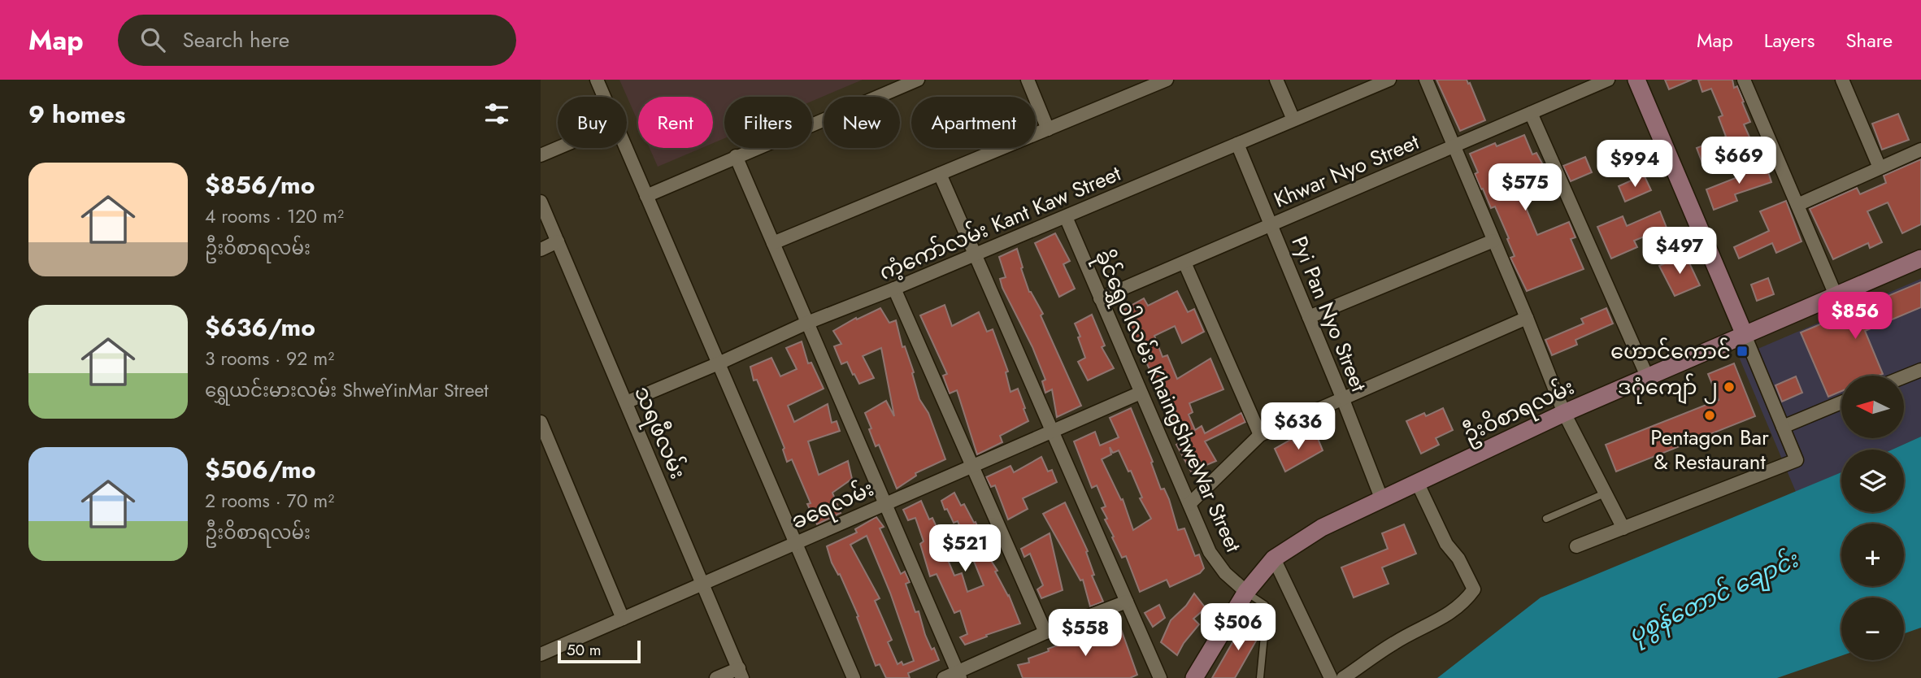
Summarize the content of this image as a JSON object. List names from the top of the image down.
{
  "streets": {
    "main road": ["ဦးဝိစာရလမ်း"],
    "street": [
      "Khwar Nyo Street",
      "ကံ့ကော်လမ်း Kant Kaw Street",
      "Pyi Pan Nyo Street",
      "ခိုင်ရွှေဝါလမ်း KhaingShweWar Street",
      "သရဖီလမ်း",
      "ခရေလမ်း"
    ]
  },
  "crossings": [
    ["Khwar Nyo Street", "Pyi Pan Nyo Street"],
    ["Khwar Nyo Street", "ခိုင်ရွှေဝါလမ်း KhaingShweWar Street"],
    ["ကံ့ကော်လမ်း Kant Kaw Street", "Pyi Pan Nyo Street"],
    ["ကံ့ကော်လမ်း Kant Kaw Street", "ခိုင်ရွှေဝါလမ်း KhaingShweWar Street"],
    ["ကံ့ကော်လမ်း Kant Kaw Street", "သရဖီလမ်း"],
    ["Pyi Pan Nyo Street", "ဦးဝိစာရလမ်း"],
    ["ခိုင်ရွှေဝါလမ်း KhaingShweWar Street", "ဦးဝိစာရလမ်း"],
    ["ခိုင်ရွှေဝါလမ်း KhaingShweWar Street", "ခရေလမ်း"],
    ["သရဖီလမ်း", "ခရေလမ်း"]
  ],
  "water": ["ပုစွန်တောင် ချောင်း"],
  "places": {
    "transit": ["ဟောင်ကောင်"],
    "other": ["ဒဂုံကျော် ၂", "Pentagon Bar & Restaurant"]
  },
  "scale_bar": "50 m",
  "north": "left",
  "page": {
    "header": "Map",
    "search": "Search here",
    "nav": ["Map", "Layers", "Share"],
    "heading": "9 homes",
    "chip": [
      "Buy",
      "Rent",
      "Filters",
      "New",
      "Apartment"
    ],
    "price": [
      "$669",
      "$994",
      "$575",
      "$497",
      "$856",
      "$636",
      "$521",
      "$506",
      "$558"
    ],
    "list": [
      {
        "name": "$856/mo",
        "note": "4 rooms · 120 m² · ဦးဝိစာရလမ်း"
      },
      {
        "name": "$636/mo",
        "note": "3 rooms · 92 m² · ရွှေယင်းမားလမ်း ShweYinMar Street"
      },
      {
        "name": "$506/mo",
        "note": "2 rooms · 70 m² · ဦးဝိစာရလမ်း"
      }
    ],
    "map_buttons": ["+", "−"],
    "scale": "50 m"
  }
}
